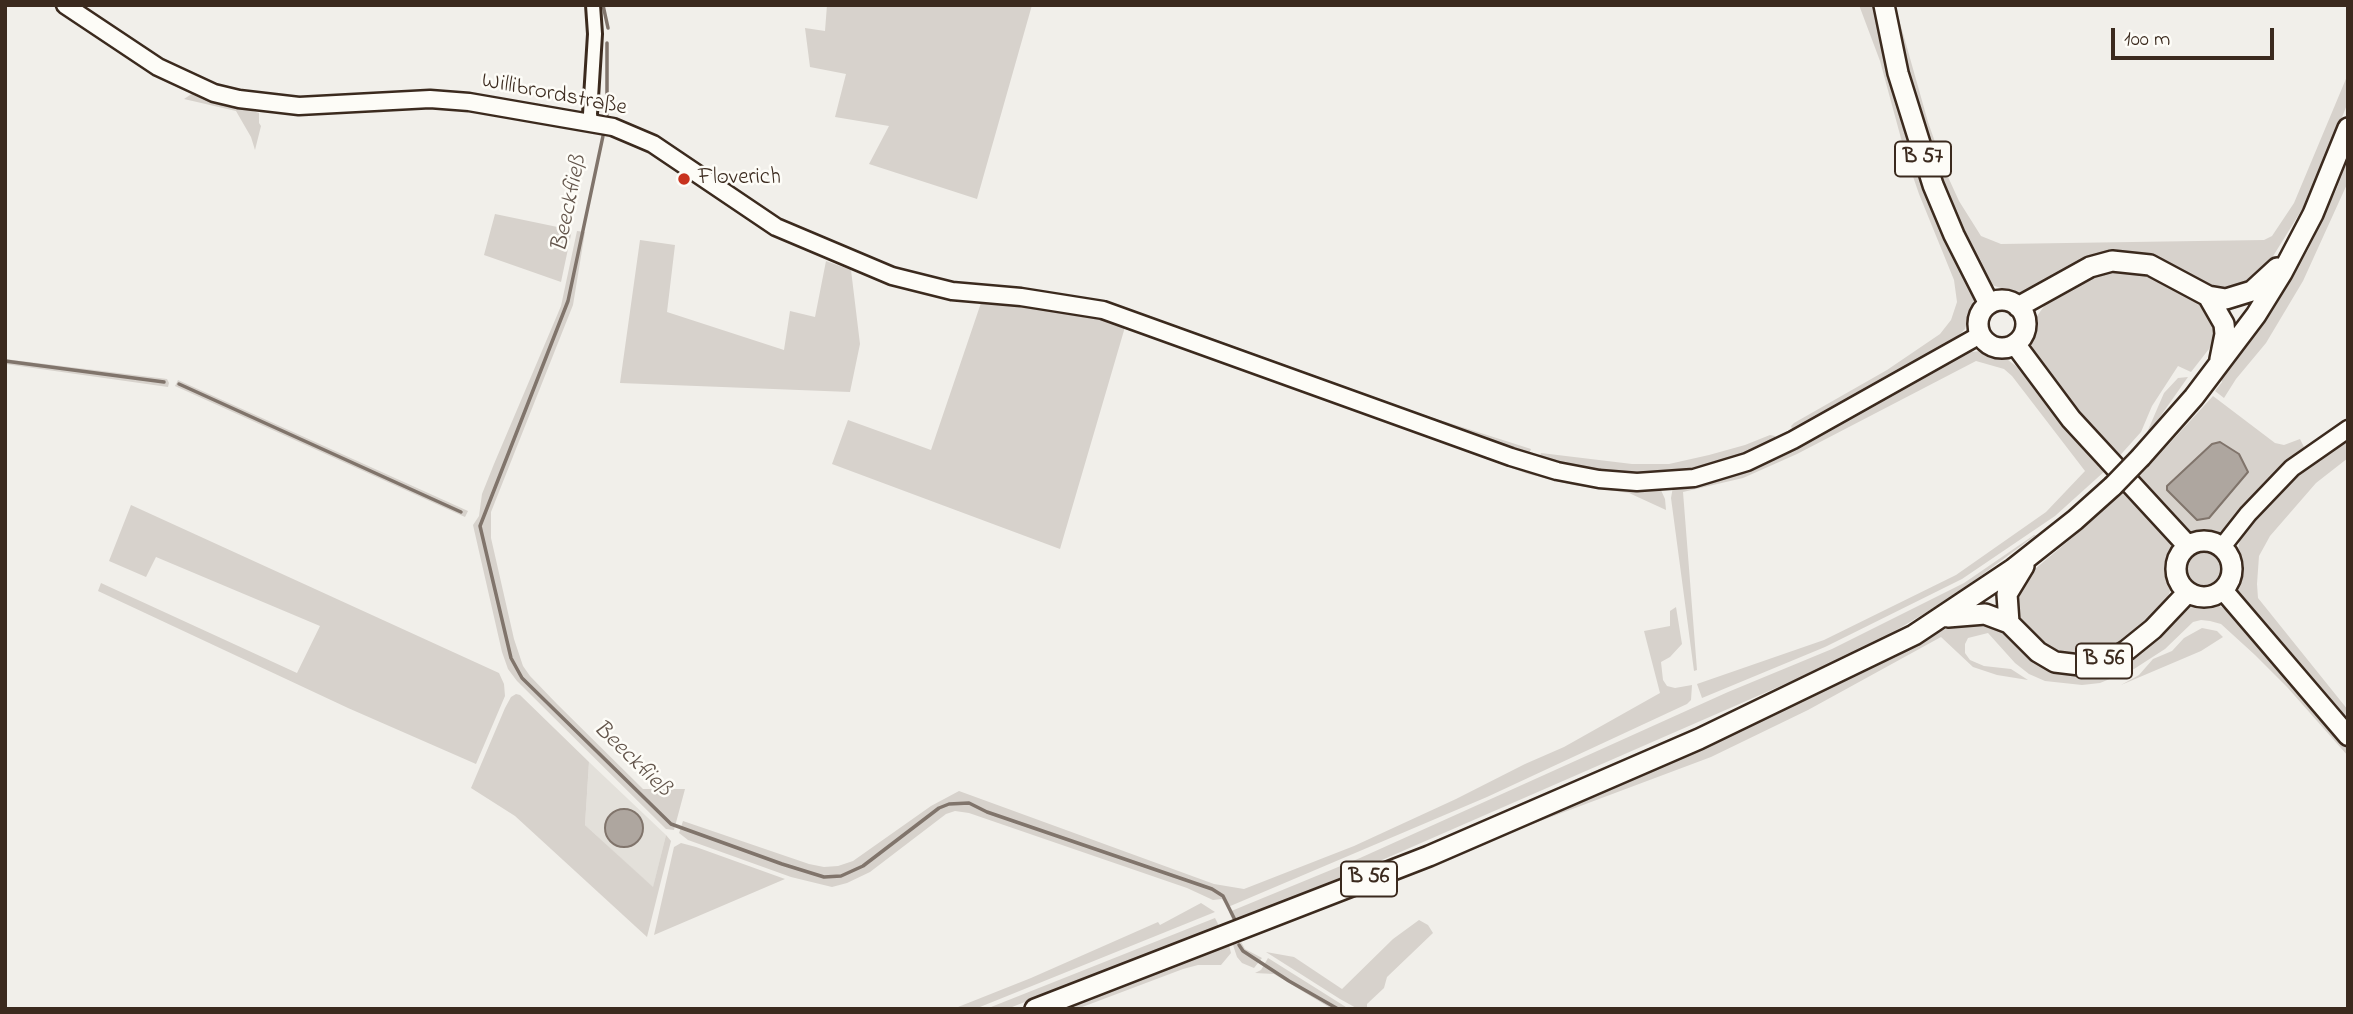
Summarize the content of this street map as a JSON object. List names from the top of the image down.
{
  "streets": {
    "main road": ["B 57", "B 56"],
    "street": ["Willibrordstraße"]
  },
  "crossings": [
    ["Willibrordstraße", "B 57"]
  ],
  "water": ["Beeckfließ"],
  "places": ["Floverich"],
  "scale_bar": "100 m"
}
